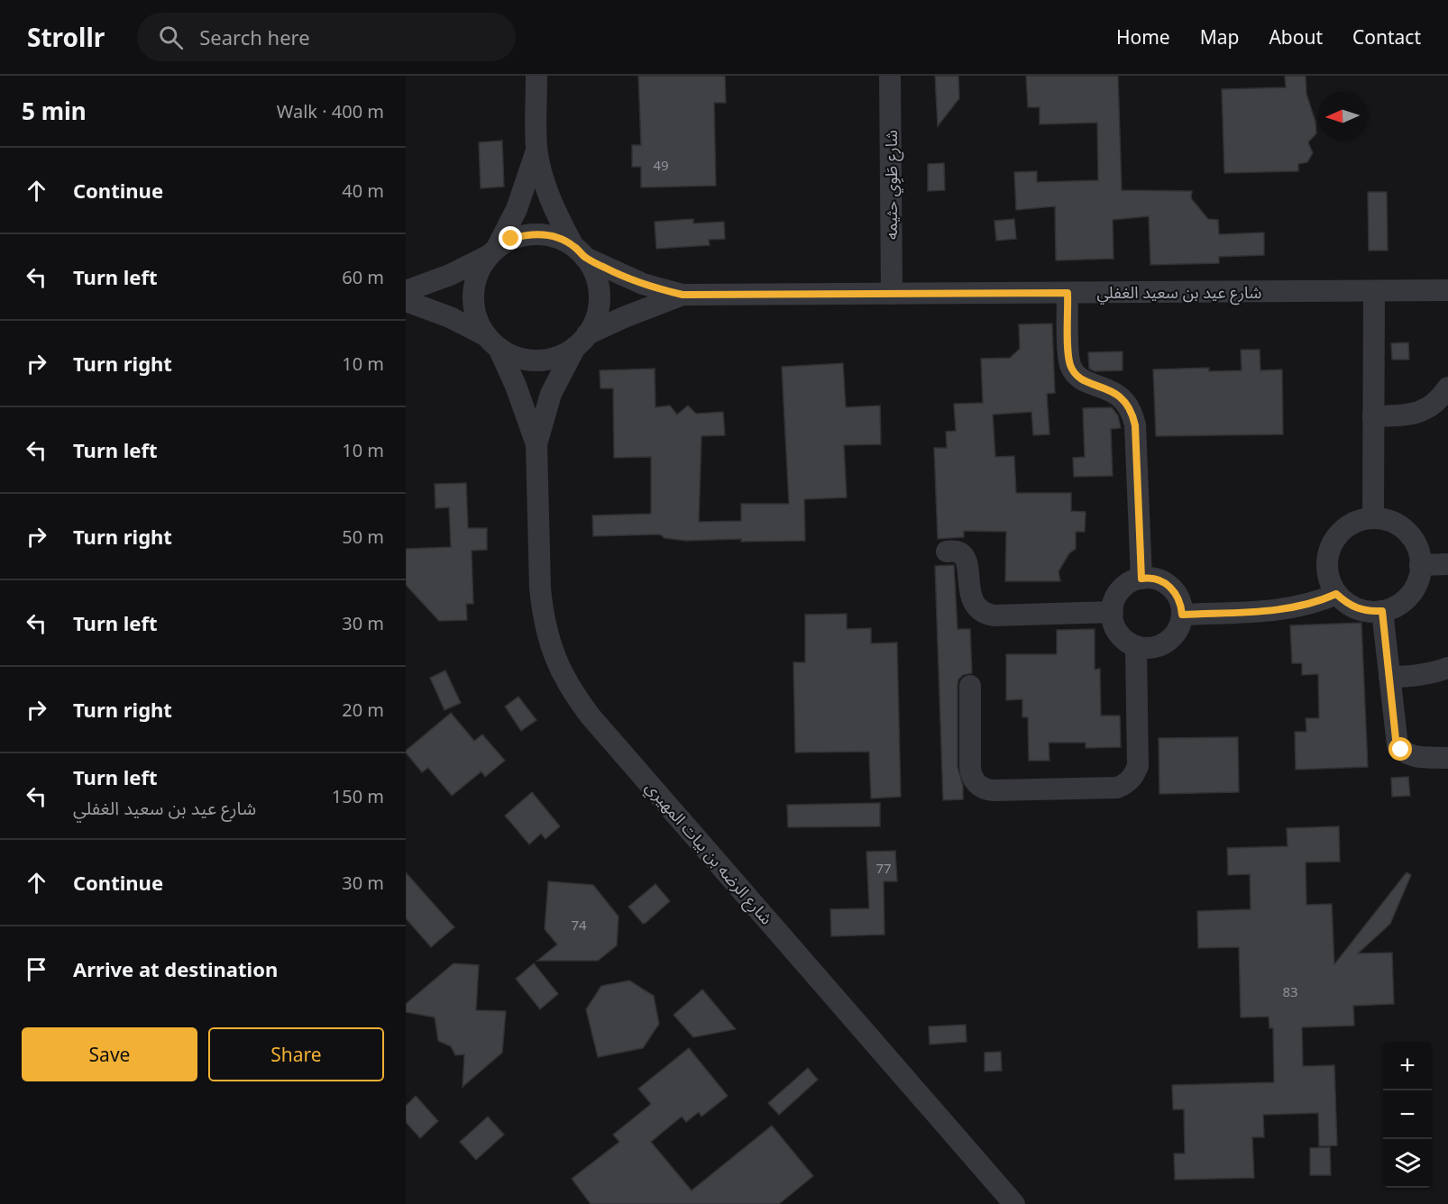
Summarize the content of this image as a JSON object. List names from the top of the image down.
{
  "streets": {
    "street": ["شارع طَوِي حثيمه", "شارع عيد بن سعيد الغفلي", "شارع الرضه بن بيات المهيري"]
  },
  "crossings": [
    ["شارع طَوِي حثيمه", "شارع عيد بن سعيد الغفلي"],
    ["شارع عيد بن سعيد الغفلي", "شارع الرضه بن بيات المهيري"]
  ],
  "house_numbers": [
    "49",
    "77",
    "74",
    "83"
  ],
  "north": "left",
  "page": {
    "header": "Strollr",
    "search": "Search here",
    "nav": [
      "Home",
      "Map",
      "About",
      "Contact"
    ],
    "heading": ["5 min", "Walk · 400 m"],
    "list": [
      ["Continue", "40 m"],
      ["Turn left", "60 m"],
      ["Turn right", "10 m"],
      ["Turn left", "10 m"],
      ["Turn right", "50 m"],
      ["Turn left", "30 m"],
      ["Turn right", "20 m"],
      ["Turn left", "شارع عيد بن سعيد الغفلي", "150 m"],
      ["Continue", "30 m"],
      "Arrive at destination"
    ],
    "buttons": ["Save", "Share"],
    "map_buttons": ["+", "−"]
  }
}
